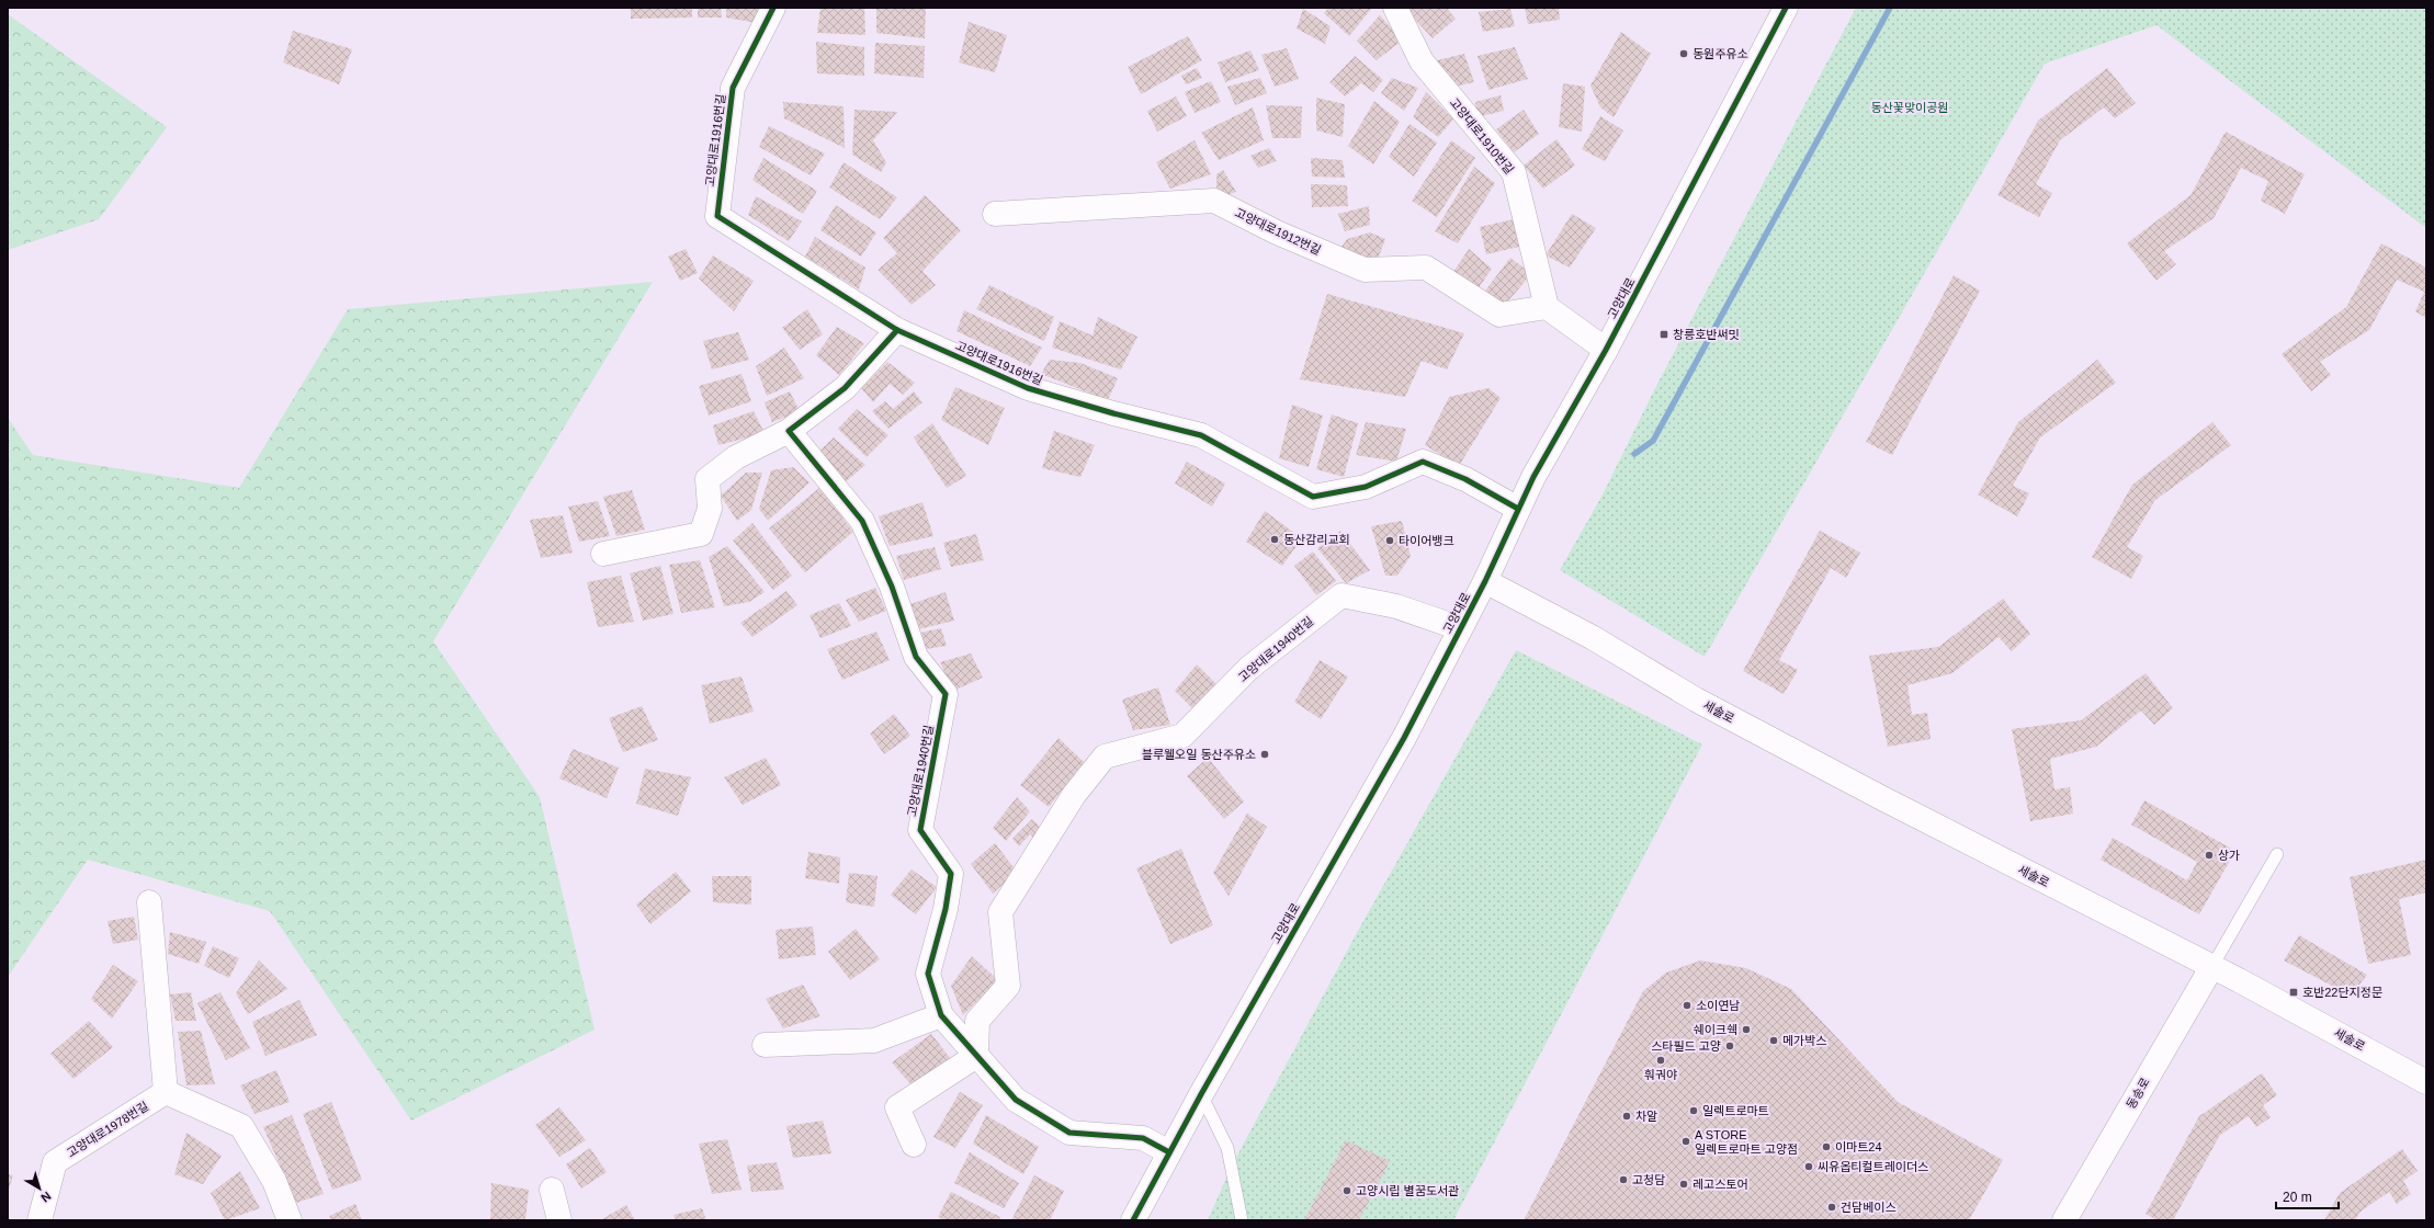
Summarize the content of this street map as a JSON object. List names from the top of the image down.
{
  "streets": {
    "street": [
      "고양대로1910번길",
      "고양대로1916번길",
      "고양대로1912번길",
      "고양대로",
      "고양대로1940번길",
      "세솔로",
      "동송로",
      "고양대로1978번길"
    ]
  },
  "crossings": [
    ["고양대로1910번길", "고양대로1912번길"],
    ["고양대로1916번길", "고양대로"],
    ["고양대로", "고양대로1940번길"],
    ["고양대로", "세솔로"],
    ["세솔로", "동송로"]
  ],
  "parks": ["동산꽃맞이공원"],
  "places": {
    "other": [
      "동원주유소",
      "동산감리교회",
      "타이어뱅크",
      "블루웰오일 동산주유소",
      "상가",
      "소이연남",
      "쉐이크쉑",
      "메가박스",
      "스타필드 고양",
      "훠궈야",
      "일렉트로마트",
      "차알",
      "A STORE 일렉트로마트 고양점",
      "이마트24",
      "씨유옵티컬트레이더스",
      "고청담",
      "레고스토어",
      "고양시립 별꿈도서관",
      "건담베이스"
    ],
    "transit": ["창릉호반써밋", "호반22단지정문"]
  },
  "scale_bar": "20 m",
  "north": "bottom right"
}
